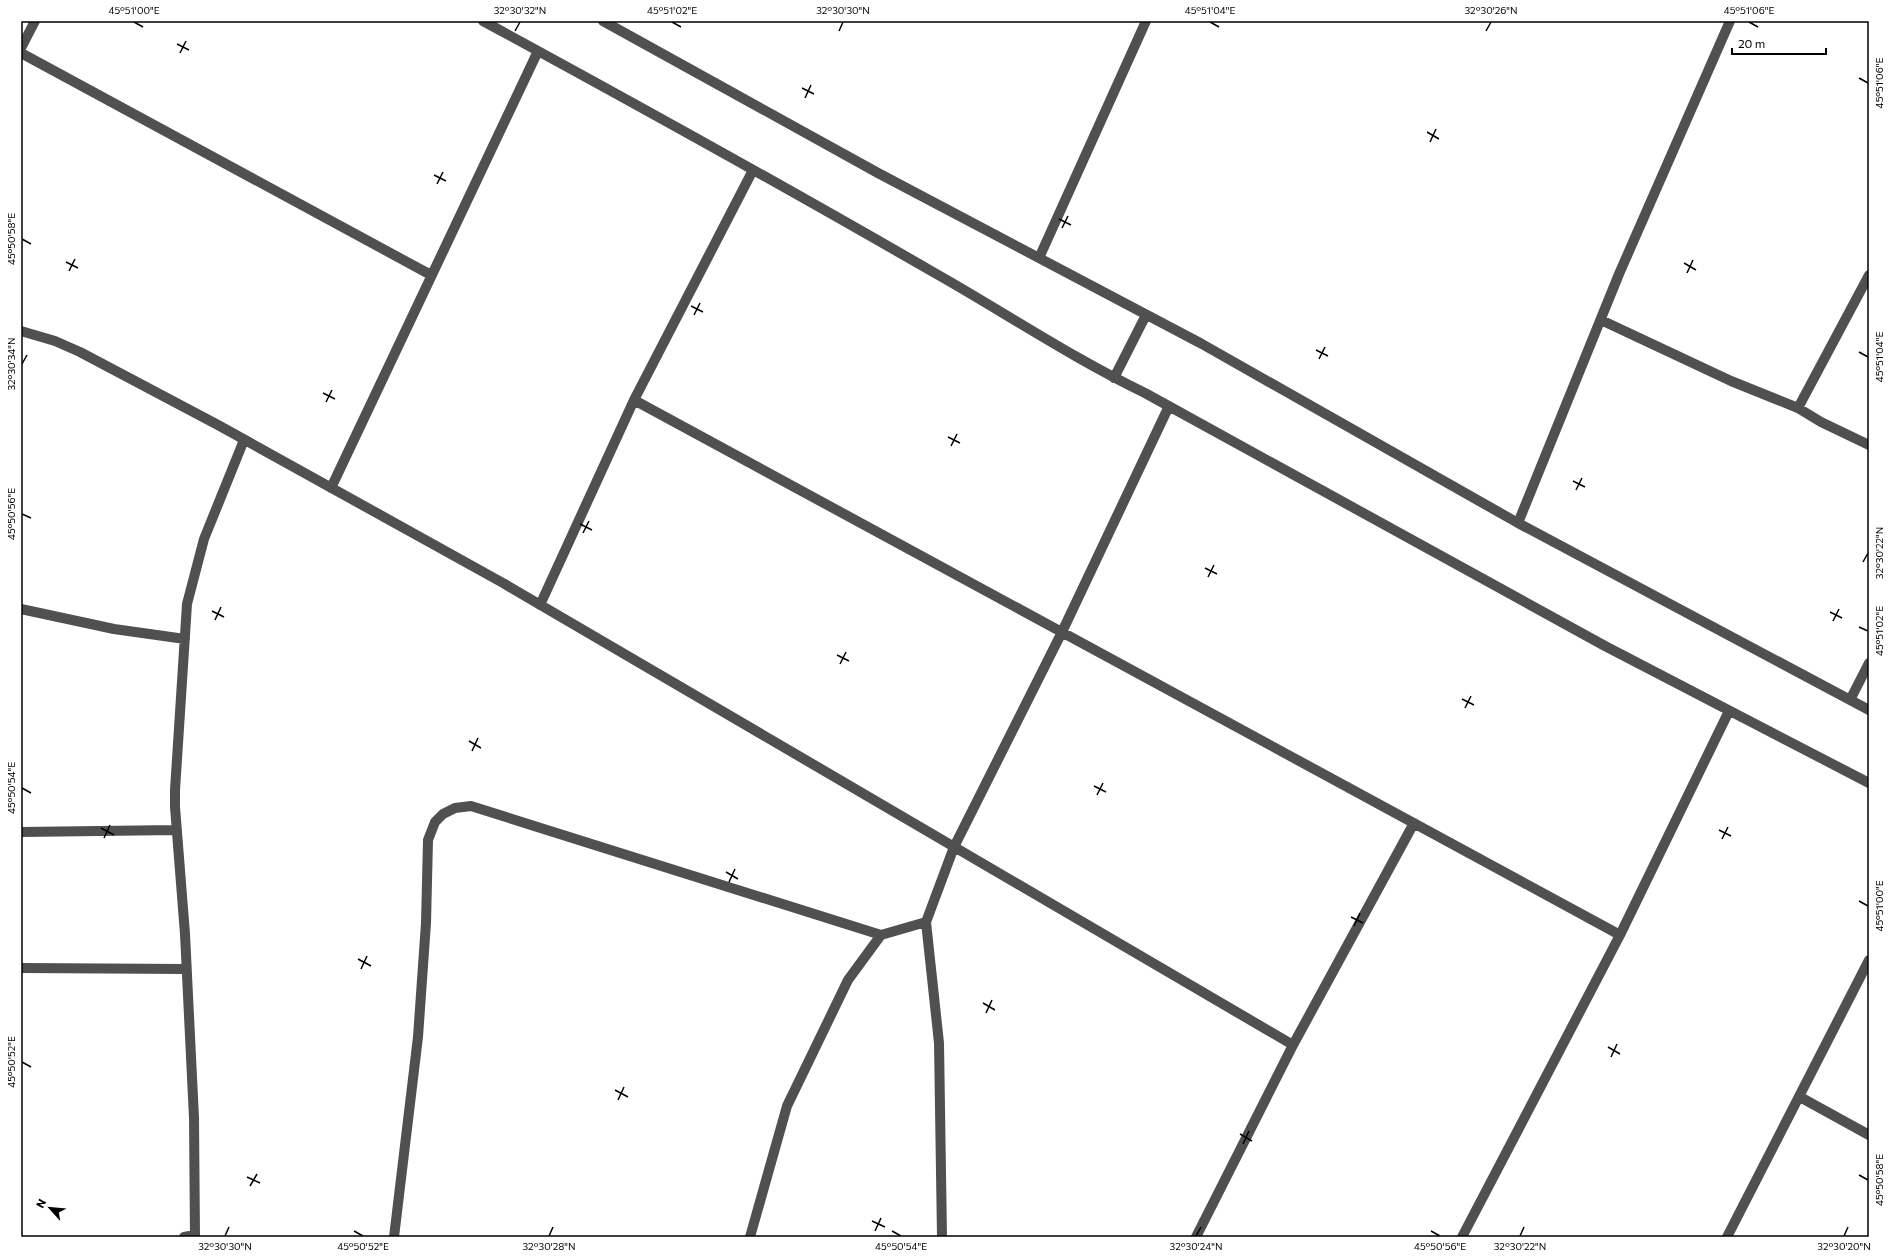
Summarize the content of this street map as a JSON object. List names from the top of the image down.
{
  "scale_bar": "20 m",
  "north": "top left",
  "coordinates": [
    "45°51'00\"E",
    "32°30'32\"N",
    "45°51'02\"E",
    "32°30'30\"N",
    "45°51'04\"E",
    "32°30'26\"N",
    "45°51'06\"E",
    "45°50'58\"E",
    "32°30'34\"N",
    "45°50'56\"E",
    "32°30'22\"N",
    "45°50'54\"E",
    "45°50'52\"E",
    "32°30'28\"N",
    "32°30'24\"N",
    "32°30'20\"N"
  ]
}
